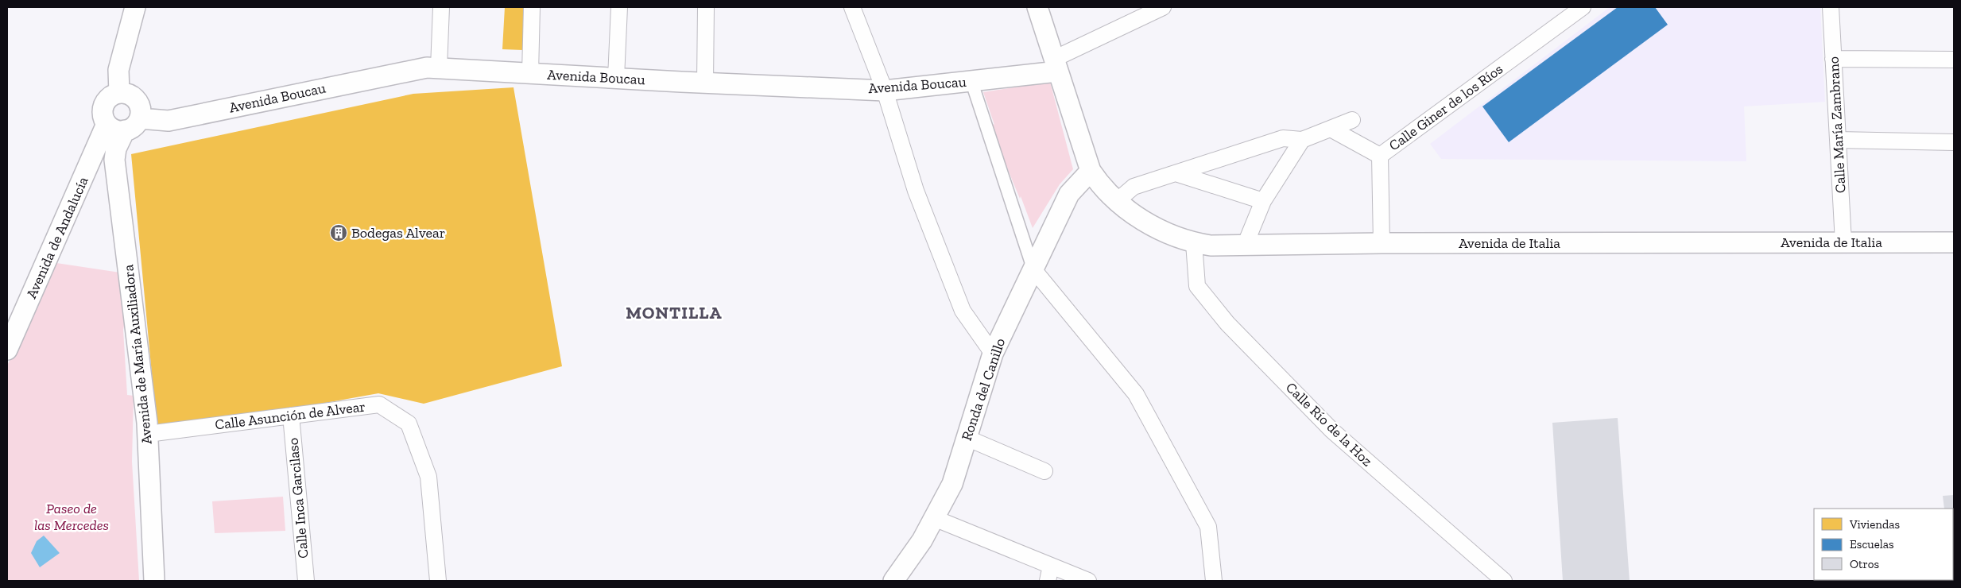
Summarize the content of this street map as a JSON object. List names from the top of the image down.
{
  "streets": {
    "street": [
      "Avenida Boucau",
      "Calle Giner de los Ríos",
      "Calle María Zambrano",
      "Avenida de Andalucía",
      "Avenida de Italia",
      "Avenida de María Auxiliadora",
      "Ronda del Canillo",
      "Calle Asunción de Alvear",
      "Calle Río de la Hoz",
      "Calle Inca Garcilaso"
    ]
  },
  "crossings": [
    ["Avenida Boucau", "Avenida de Andalucía"],
    ["Avenida Boucau", "Avenida de Italia"],
    ["Avenida Boucau", "Avenida de María Auxiliadora"],
    ["Calle Giner de los Ríos", "Avenida de Italia"],
    ["Calle María Zambrano", "Avenida de Italia"],
    ["Avenida de Andalucía", "Avenida de María Auxiliadora"],
    ["Avenida de Italia", "Ronda del Canillo"],
    ["Avenida de Italia", "Calle Río de la Hoz"],
    ["Avenida de María Auxiliadora", "Calle Asunción de Alvear"],
    ["Calle Asunción de Alvear", "Calle Inca Garcilaso"]
  ],
  "districts": ["MONTILLA"],
  "parks": ["Paseo de las Mercedes"],
  "places": {
    "building": ["Bodegas Alvear"]
  },
  "legend": ["Viviendas", "Escuelas", "Otros"]
}
